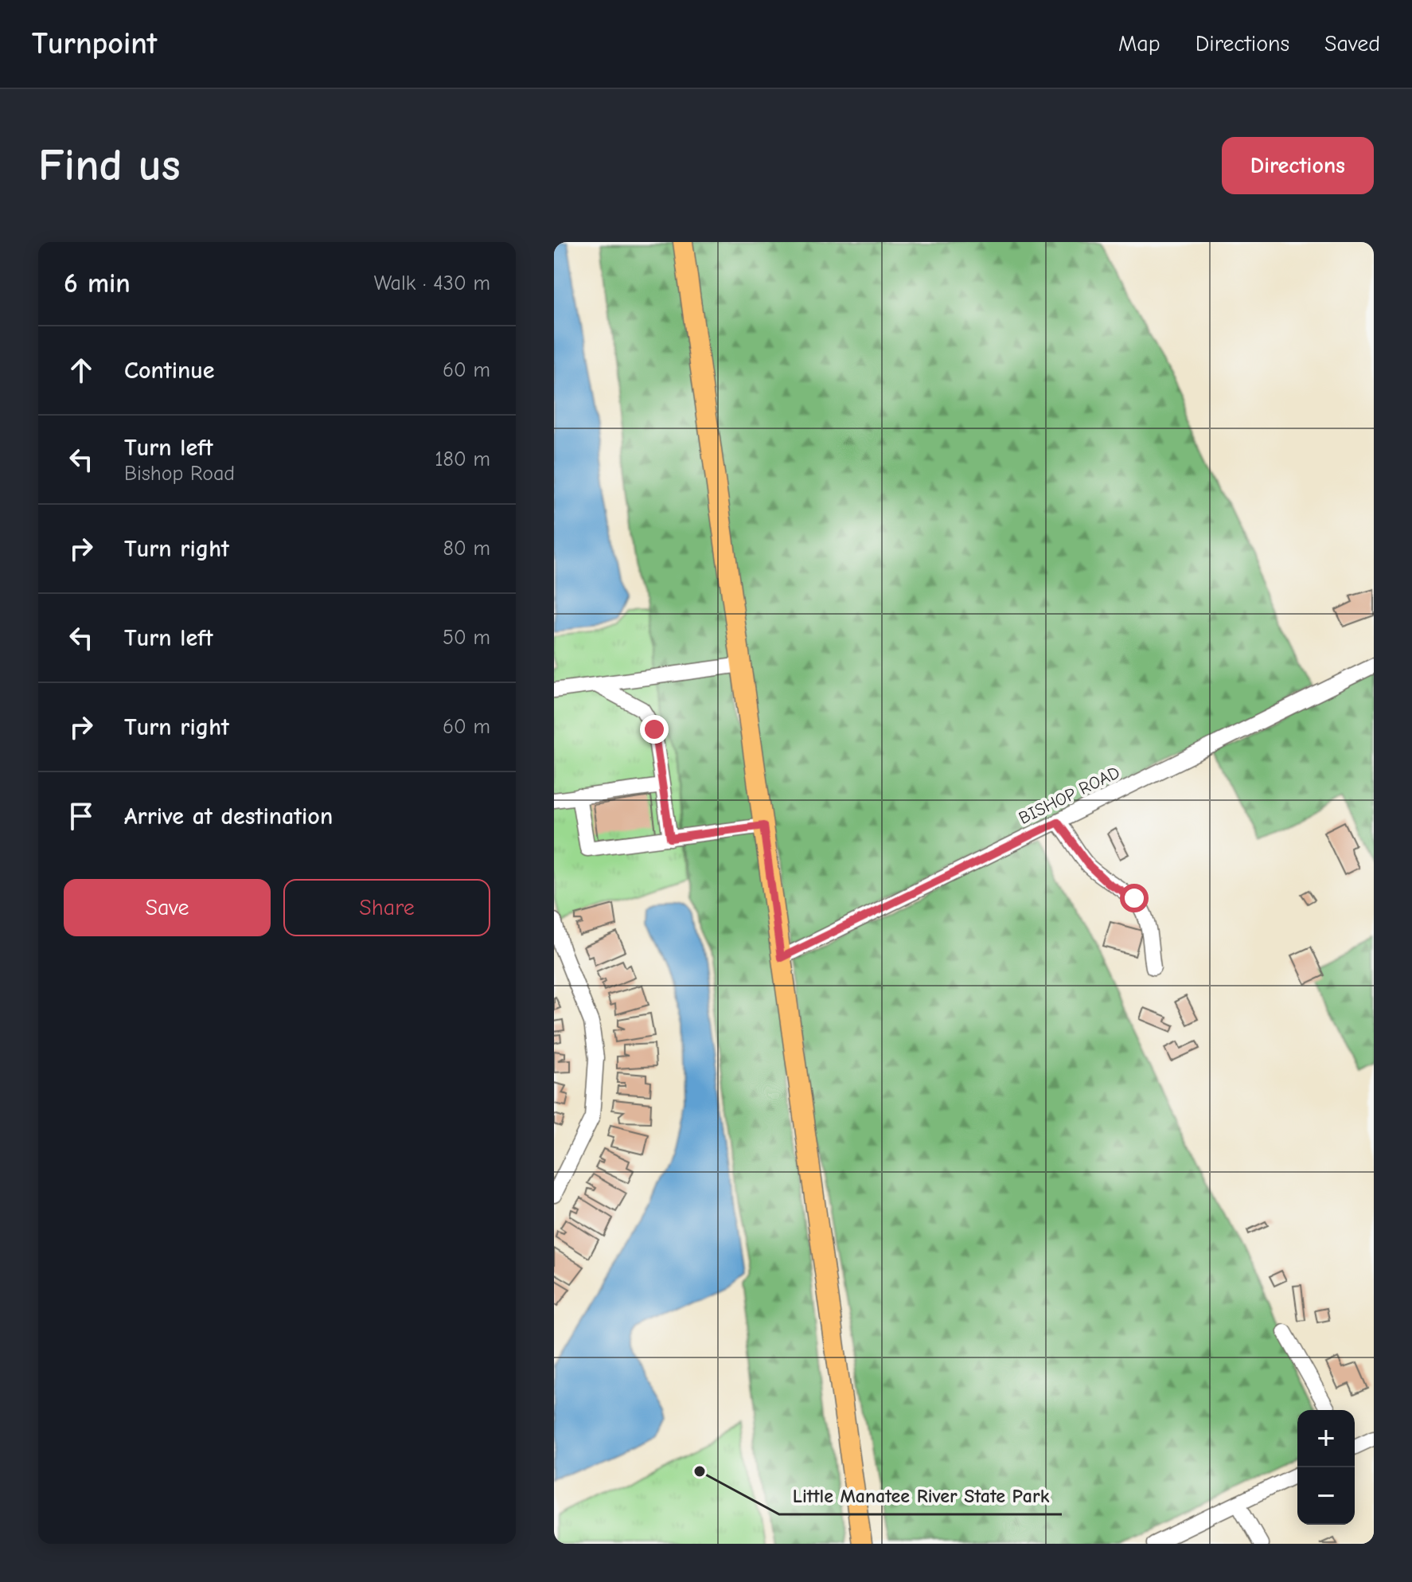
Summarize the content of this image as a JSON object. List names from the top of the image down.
{
  "streets": {
    "street": ["BISHOP ROAD"]
  },
  "places": ["Little Manatee River State Park"],
  "page": {
    "header": "Turnpoint",
    "nav": ["Map", "Directions", "Saved"],
    "buttons": [
      "Directions",
      ["Save", "Share"]
    ],
    "title": "Find us",
    "heading": ["6 min", "Walk · 430 m"],
    "list": [
      ["Continue", "60 m"],
      ["Turn left", "Bishop Road", "180 m"],
      ["Turn right", "80 m"],
      ["Turn left", "50 m"],
      ["Turn right", "60 m"],
      "Arrive at destination"
    ],
    "map_buttons": ["+", "−"]
  }
}
